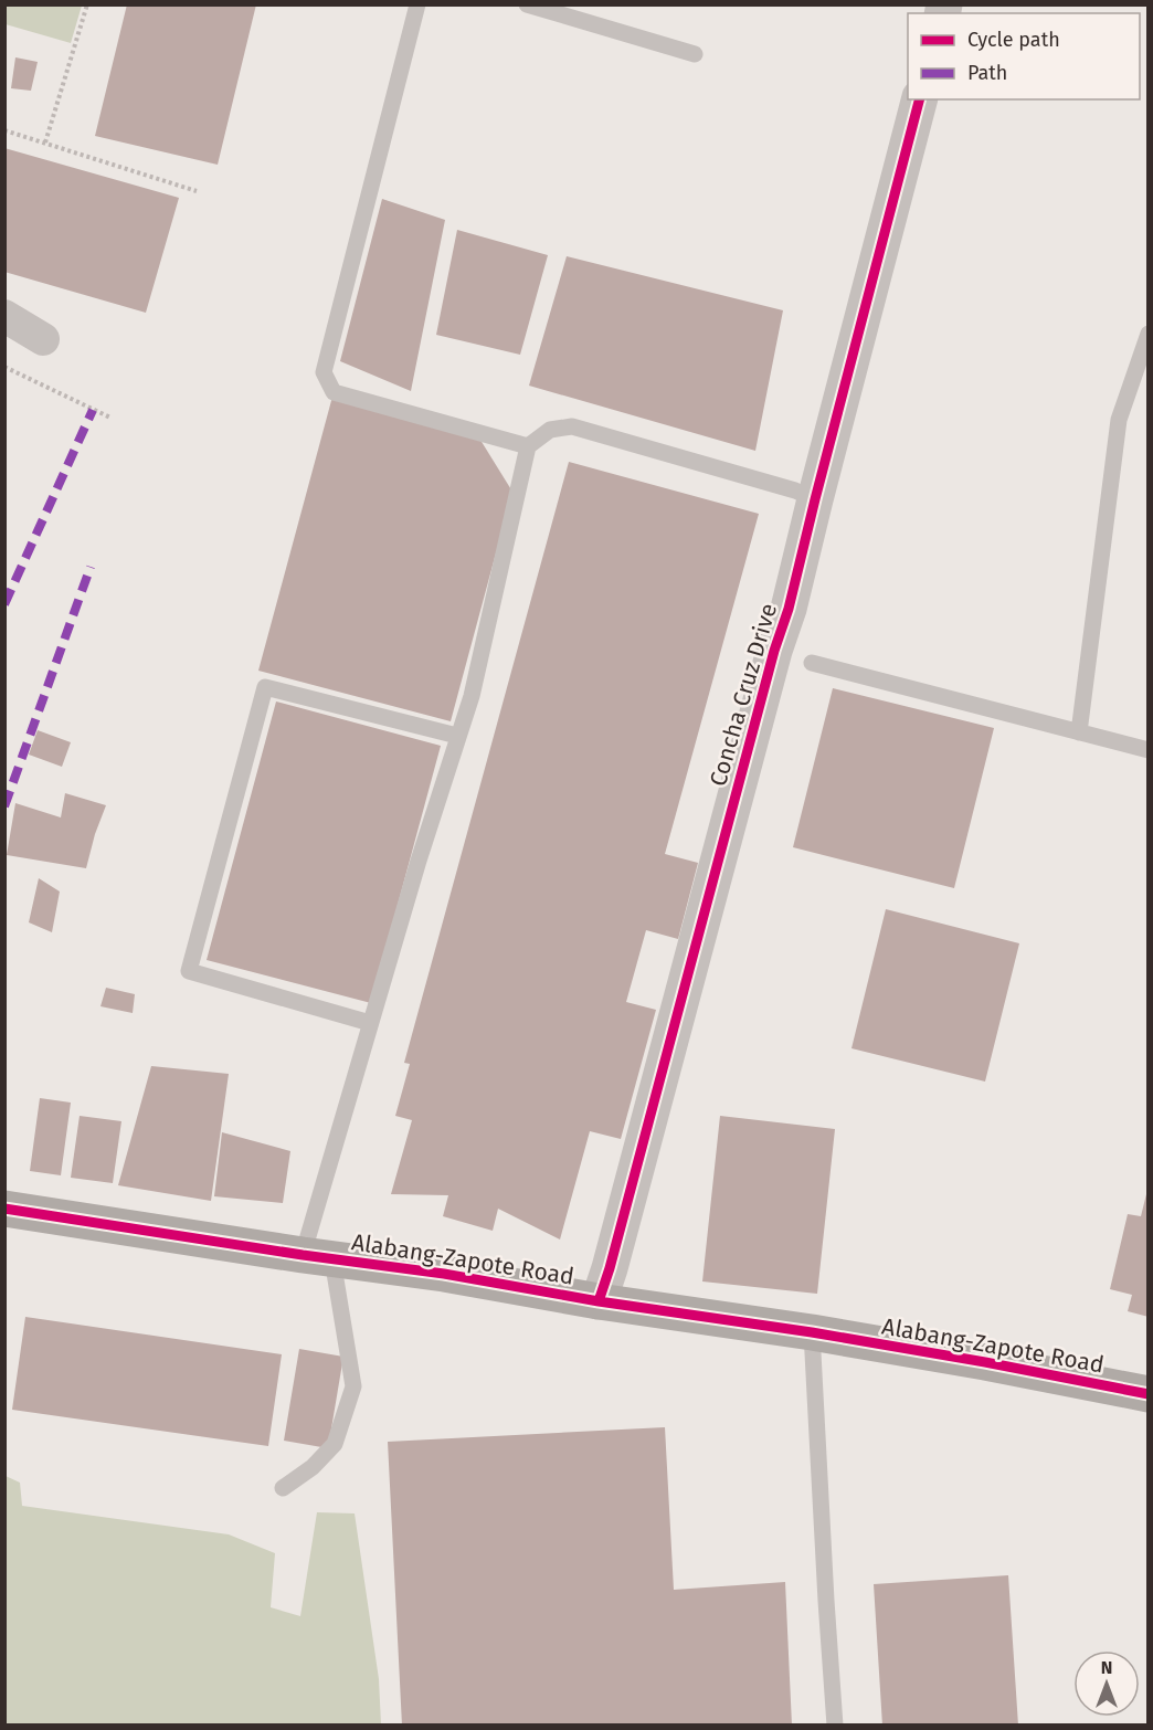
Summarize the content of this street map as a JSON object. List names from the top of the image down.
{
  "streets": {
    "highway": ["Alabang-Zapote Road"],
    "street": ["Concha Cruz Drive"]
  },
  "crossings": [
    ["Concha Cruz Drive", "Alabang-Zapote Road"]
  ],
  "legend": ["Cycle path", "Path"],
  "north": "top"
}
